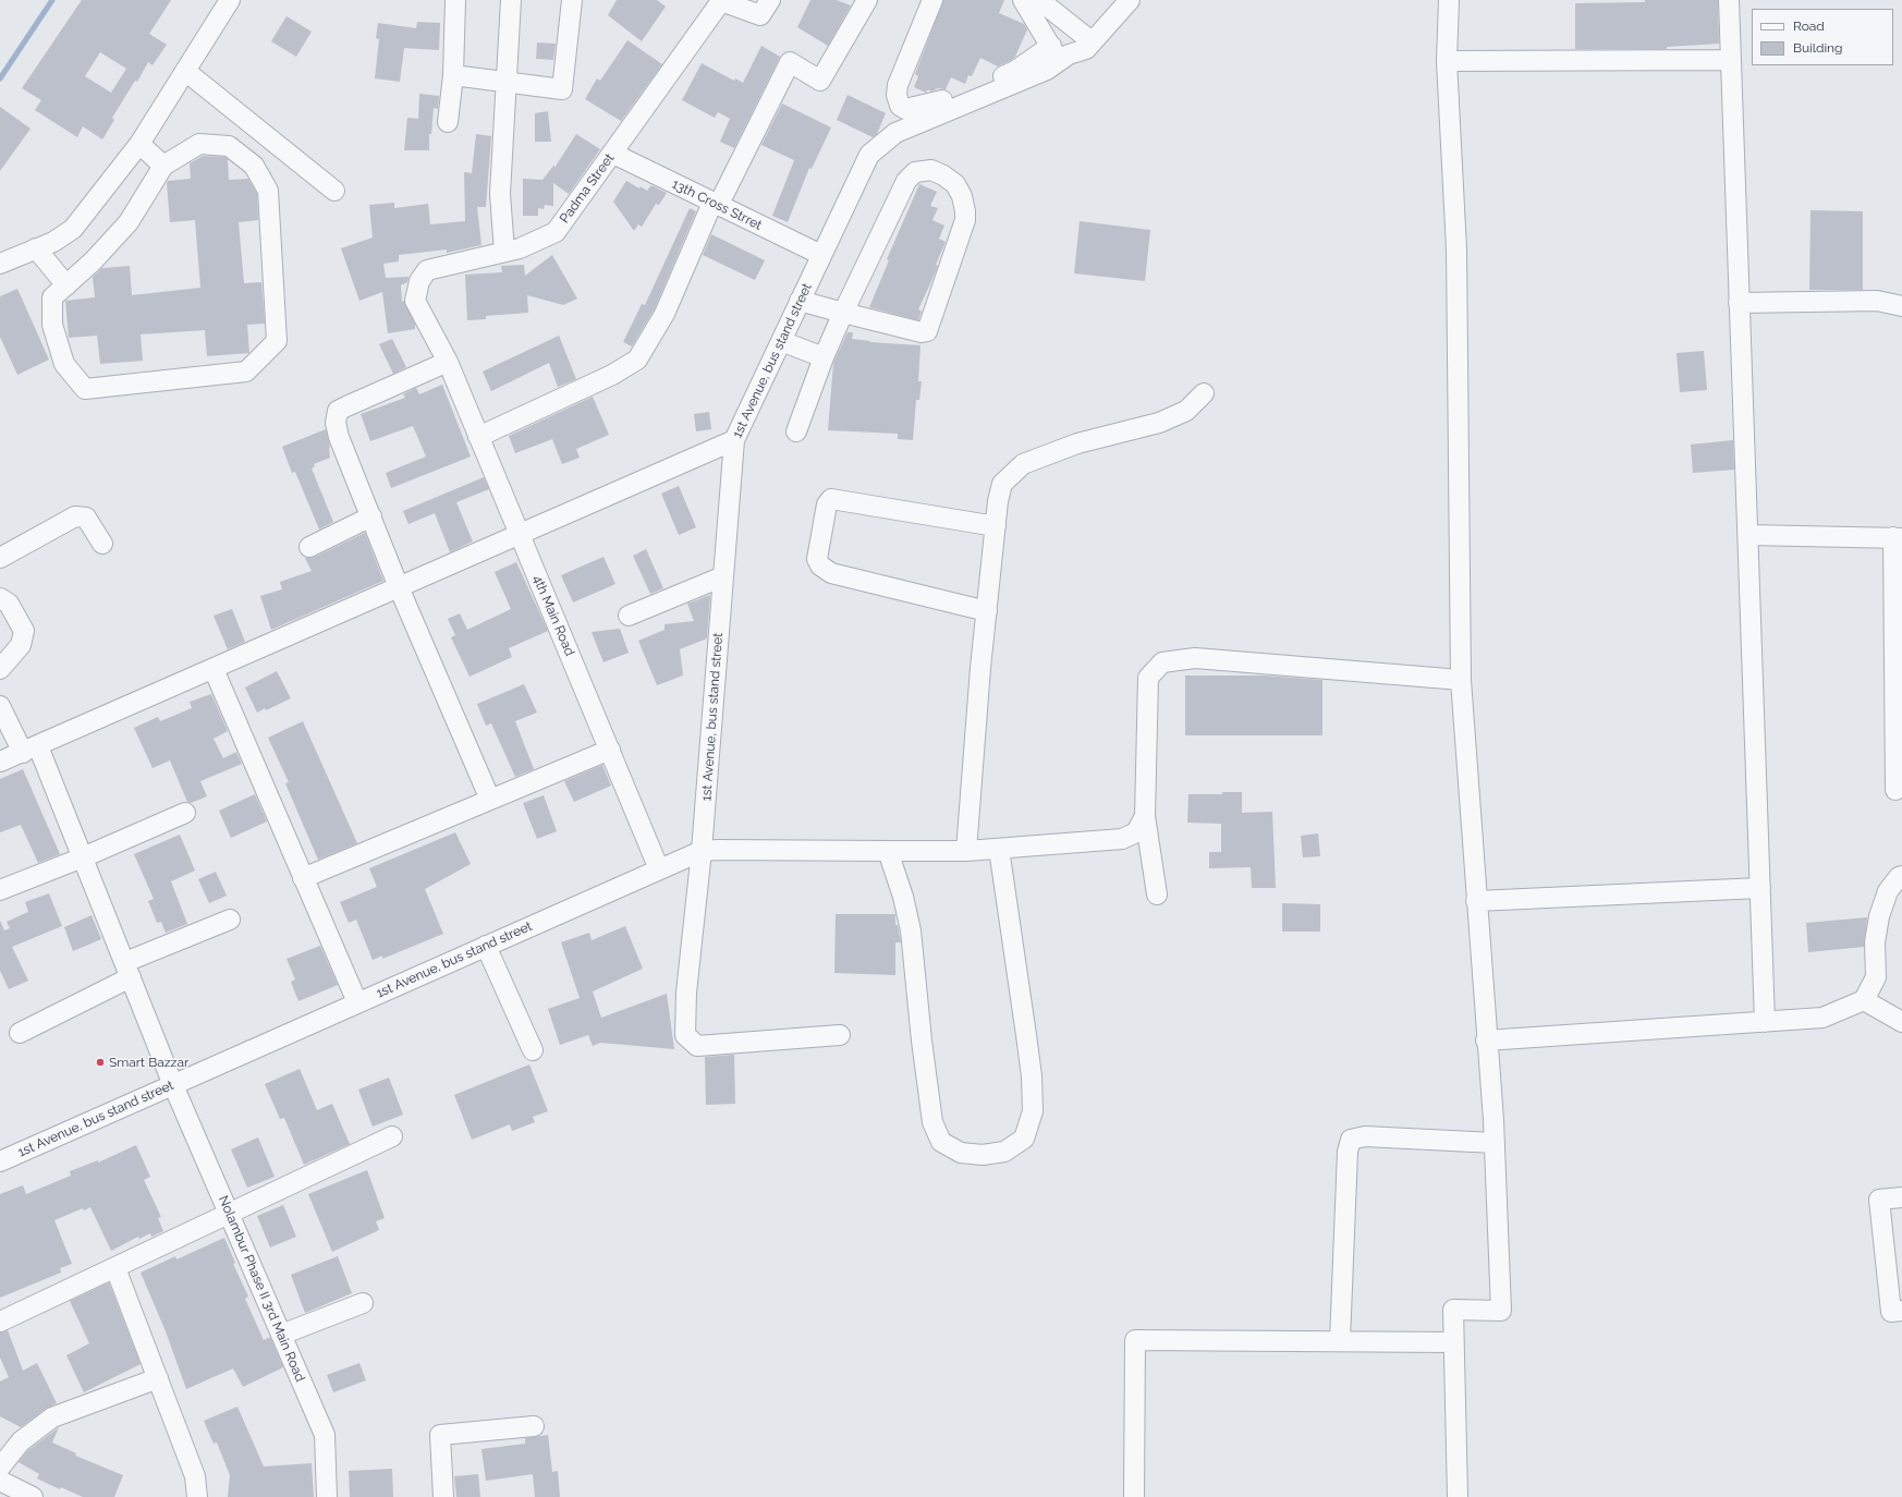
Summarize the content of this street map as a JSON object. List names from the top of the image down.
{
  "streets": {
    "street": [
      "Padma Street",
      "13th Cross Strret",
      "1st Avenue, bus stand street",
      "4th Main Road",
      "Nolambur Phase II 3rd Main Road"
    ]
  },
  "crossings": [
    ["Padma Street", "13th Cross Strret"],
    ["Padma Street", "4th Main Road"],
    ["13th Cross Strret", "1st Avenue, bus stand street"],
    ["1st Avenue, bus stand street", "4th Main Road"],
    ["1st Avenue, bus stand street", "Nolambur Phase II 3rd Main Road"]
  ],
  "places": ["Smart Bazzar"],
  "legend": ["Road", "Building"]
}
